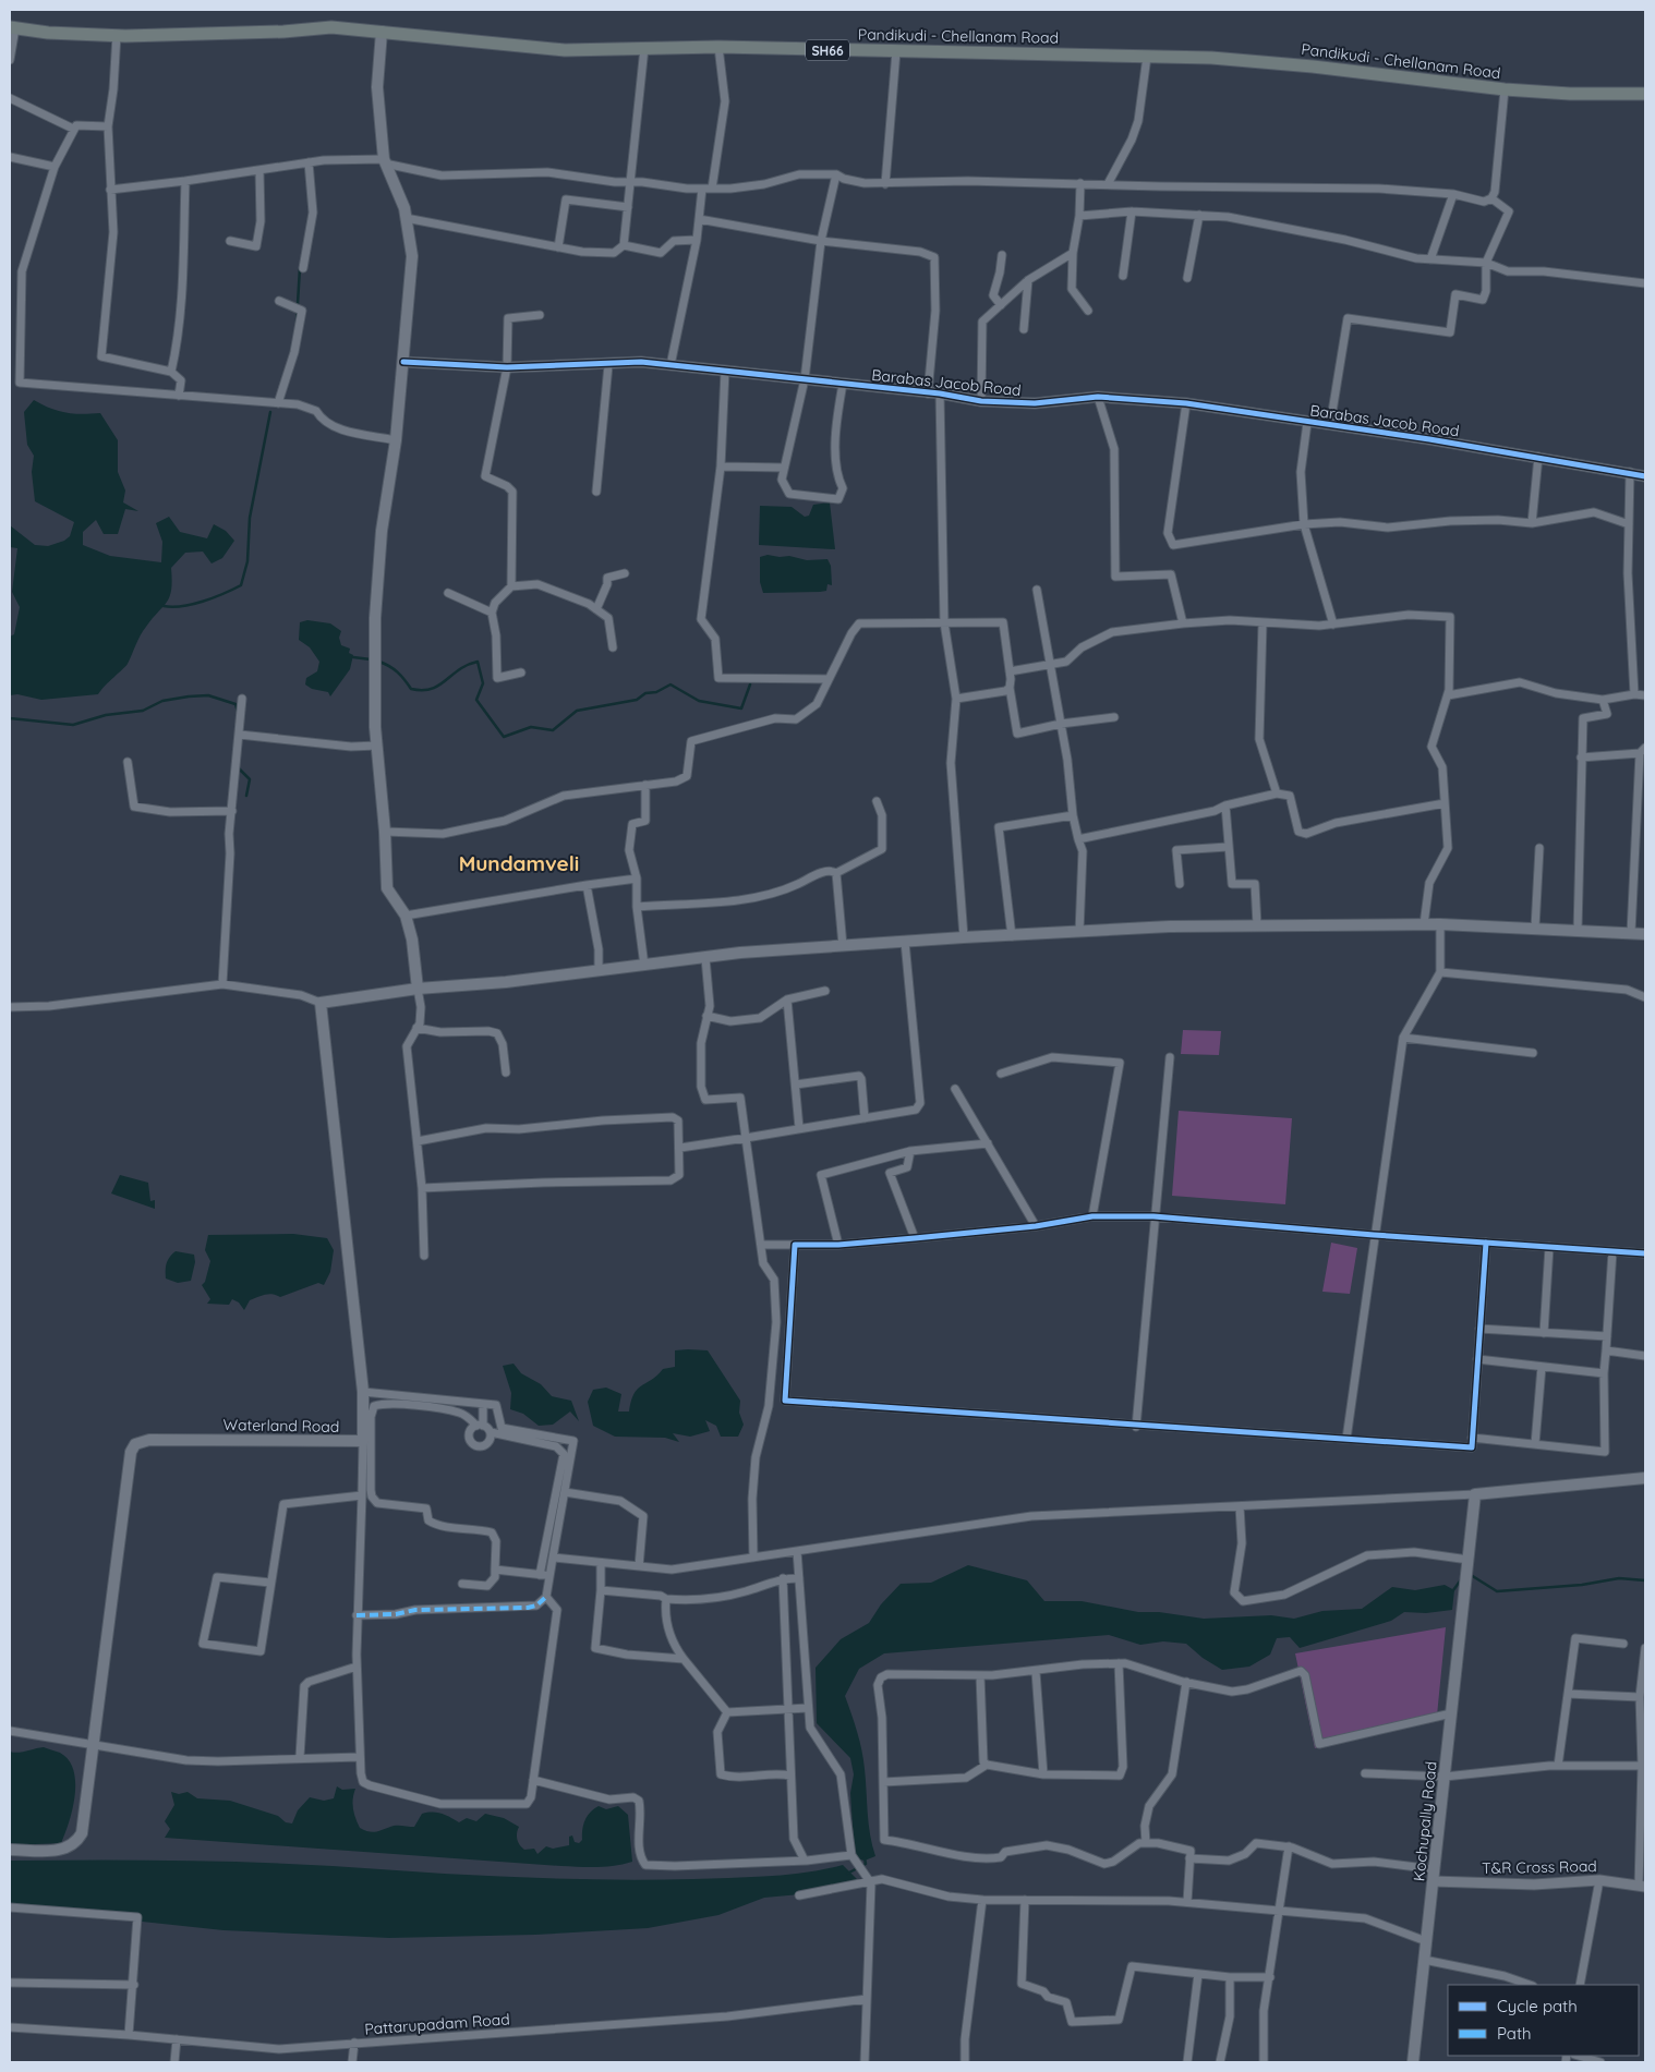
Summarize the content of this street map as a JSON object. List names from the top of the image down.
{
  "streets": {
    "main road": [
      "Pandikudi - Chellanam Road",
      "SH66",
      "Waterland Road",
      "Kochupally Road"
    ],
    "street": ["Barabas Jacob Road", "T&R Cross Road", "Pattarupadam Road"]
  },
  "crossings": [
    ["Kochupally Road", "T&R Cross Road"]
  ],
  "districts": ["Mundamveli"],
  "legend": ["Cycle path", "Path"]
}
